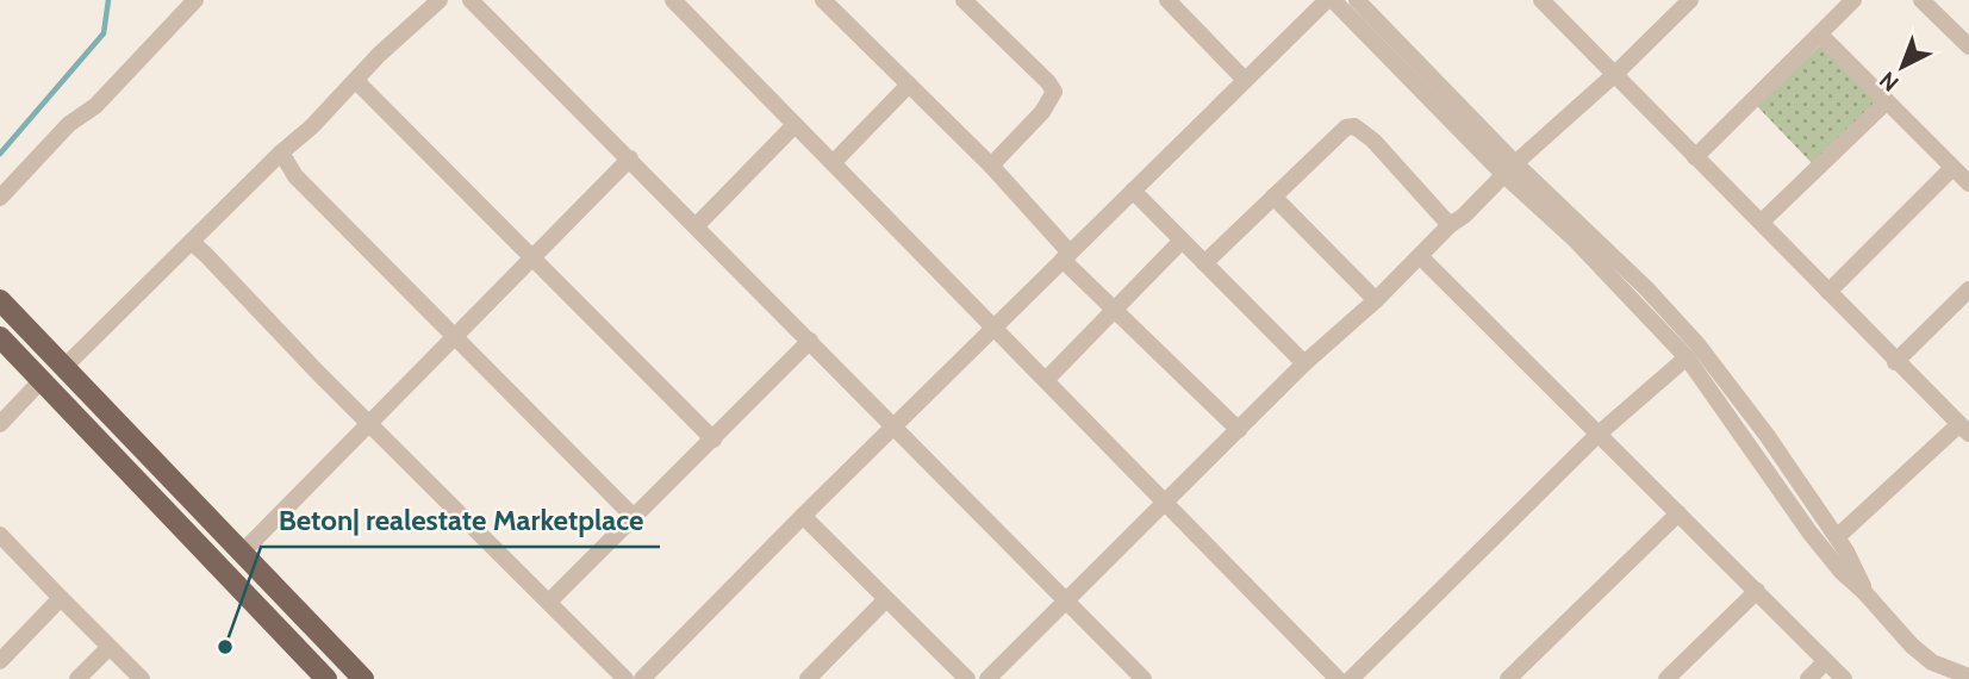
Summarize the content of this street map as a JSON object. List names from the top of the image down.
{
  "places": ["Beton| realestate Marketplace"],
  "north": "bottom left"
}
